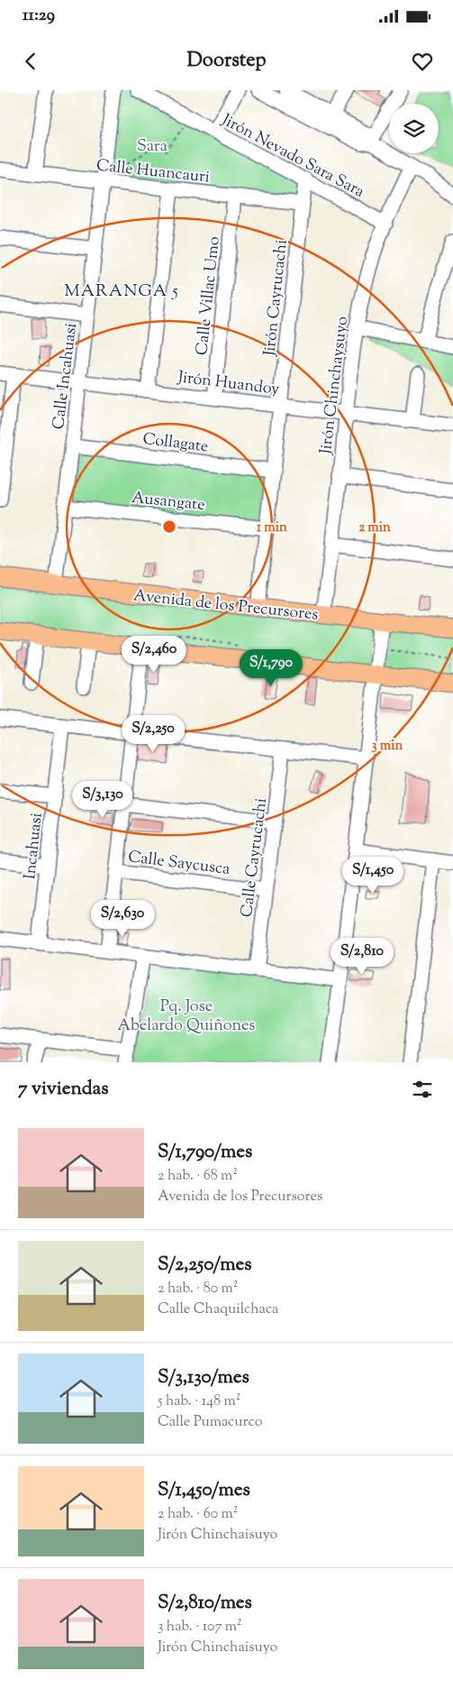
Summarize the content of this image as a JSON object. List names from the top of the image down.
{
  "streets": {
    "main road": ["Avenida de los Precursores"],
    "street": [
      "Jirón Nevado Sara Sara",
      "Calle Huancauri",
      "Calle Villac Umo",
      "Jirón Cayrucachi",
      "Calle Incahuasi",
      "Jirón Huandoy",
      "Jirón Chinchaysuyo",
      "Collagate",
      "Ausangate",
      "Incahuasi",
      "Calle Cayrucachi",
      "Calle Saycusca"
    ]
  },
  "crossings": [
    ["Jirón Nevado Sara Sara", "Jirón Cayrucachi"],
    ["Jirón Nevado Sara Sara", "Jirón Chinchaysuyo"],
    ["Calle Huancauri", "Calle Villac Umo"],
    ["Calle Huancauri", "Jirón Cayrucachi"],
    ["Calle Huancauri", "Calle Incahuasi"],
    ["Calle Villac Umo", "Jirón Huandoy"],
    ["Jirón Cayrucachi", "Jirón Huandoy"],
    ["Jirón Cayrucachi", "Collagate"],
    ["Jirón Cayrucachi", "Ausangate"],
    ["Jirón Cayrucachi", "Avenida de los Precursores"],
    ["Calle Incahuasi", "Jirón Huandoy"],
    ["Calle Incahuasi", "Collagate"],
    ["Calle Incahuasi", "Ausangate"],
    ["Calle Incahuasi", "Avenida de los Precursores"],
    ["Jirón Huandoy", "Jirón Chinchaysuyo"],
    ["Jirón Chinchaysuyo", "Avenida de los Precursores"],
    ["Calle Cayrucachi", "Calle Saycusca"]
  ],
  "districts": ["MARANGA 5"],
  "parks": ["Sara", "Pq. Jose Abelardo Quiñones"],
  "page": {
    "status": "11:29",
    "header": "Doorstep",
    "price": [
      "S/2,460",
      "S/1,790",
      "S/2,250",
      "S/3,130",
      "S/1,450",
      "S/2,630",
      "S/2,810"
    ],
    "heading": "7 viviendas",
    "list": [
      {
        "name": "S/1,790/mes",
        "note": "2 hab. · 68 m² · Avenida de los Precursores"
      },
      {
        "name": "S/2,250/mes",
        "note": "2 hab. · 80 m² · Calle Chaquilchaca"
      },
      {
        "name": "S/3,130/mes",
        "note": "5 hab. · 148 m² · Calle Pumacurco"
      },
      {
        "name": "S/1,450/mes",
        "note": "2 hab. · 60 m² · Jirón Chinchaisuyo"
      },
      {
        "name": "S/2,810/mes",
        "note": "3 hab. · 107 m² · Jirón Chinchaisuyo"
      }
    ]
  },
  "rings": ["1 min", "2 min", "3 min"]
}
